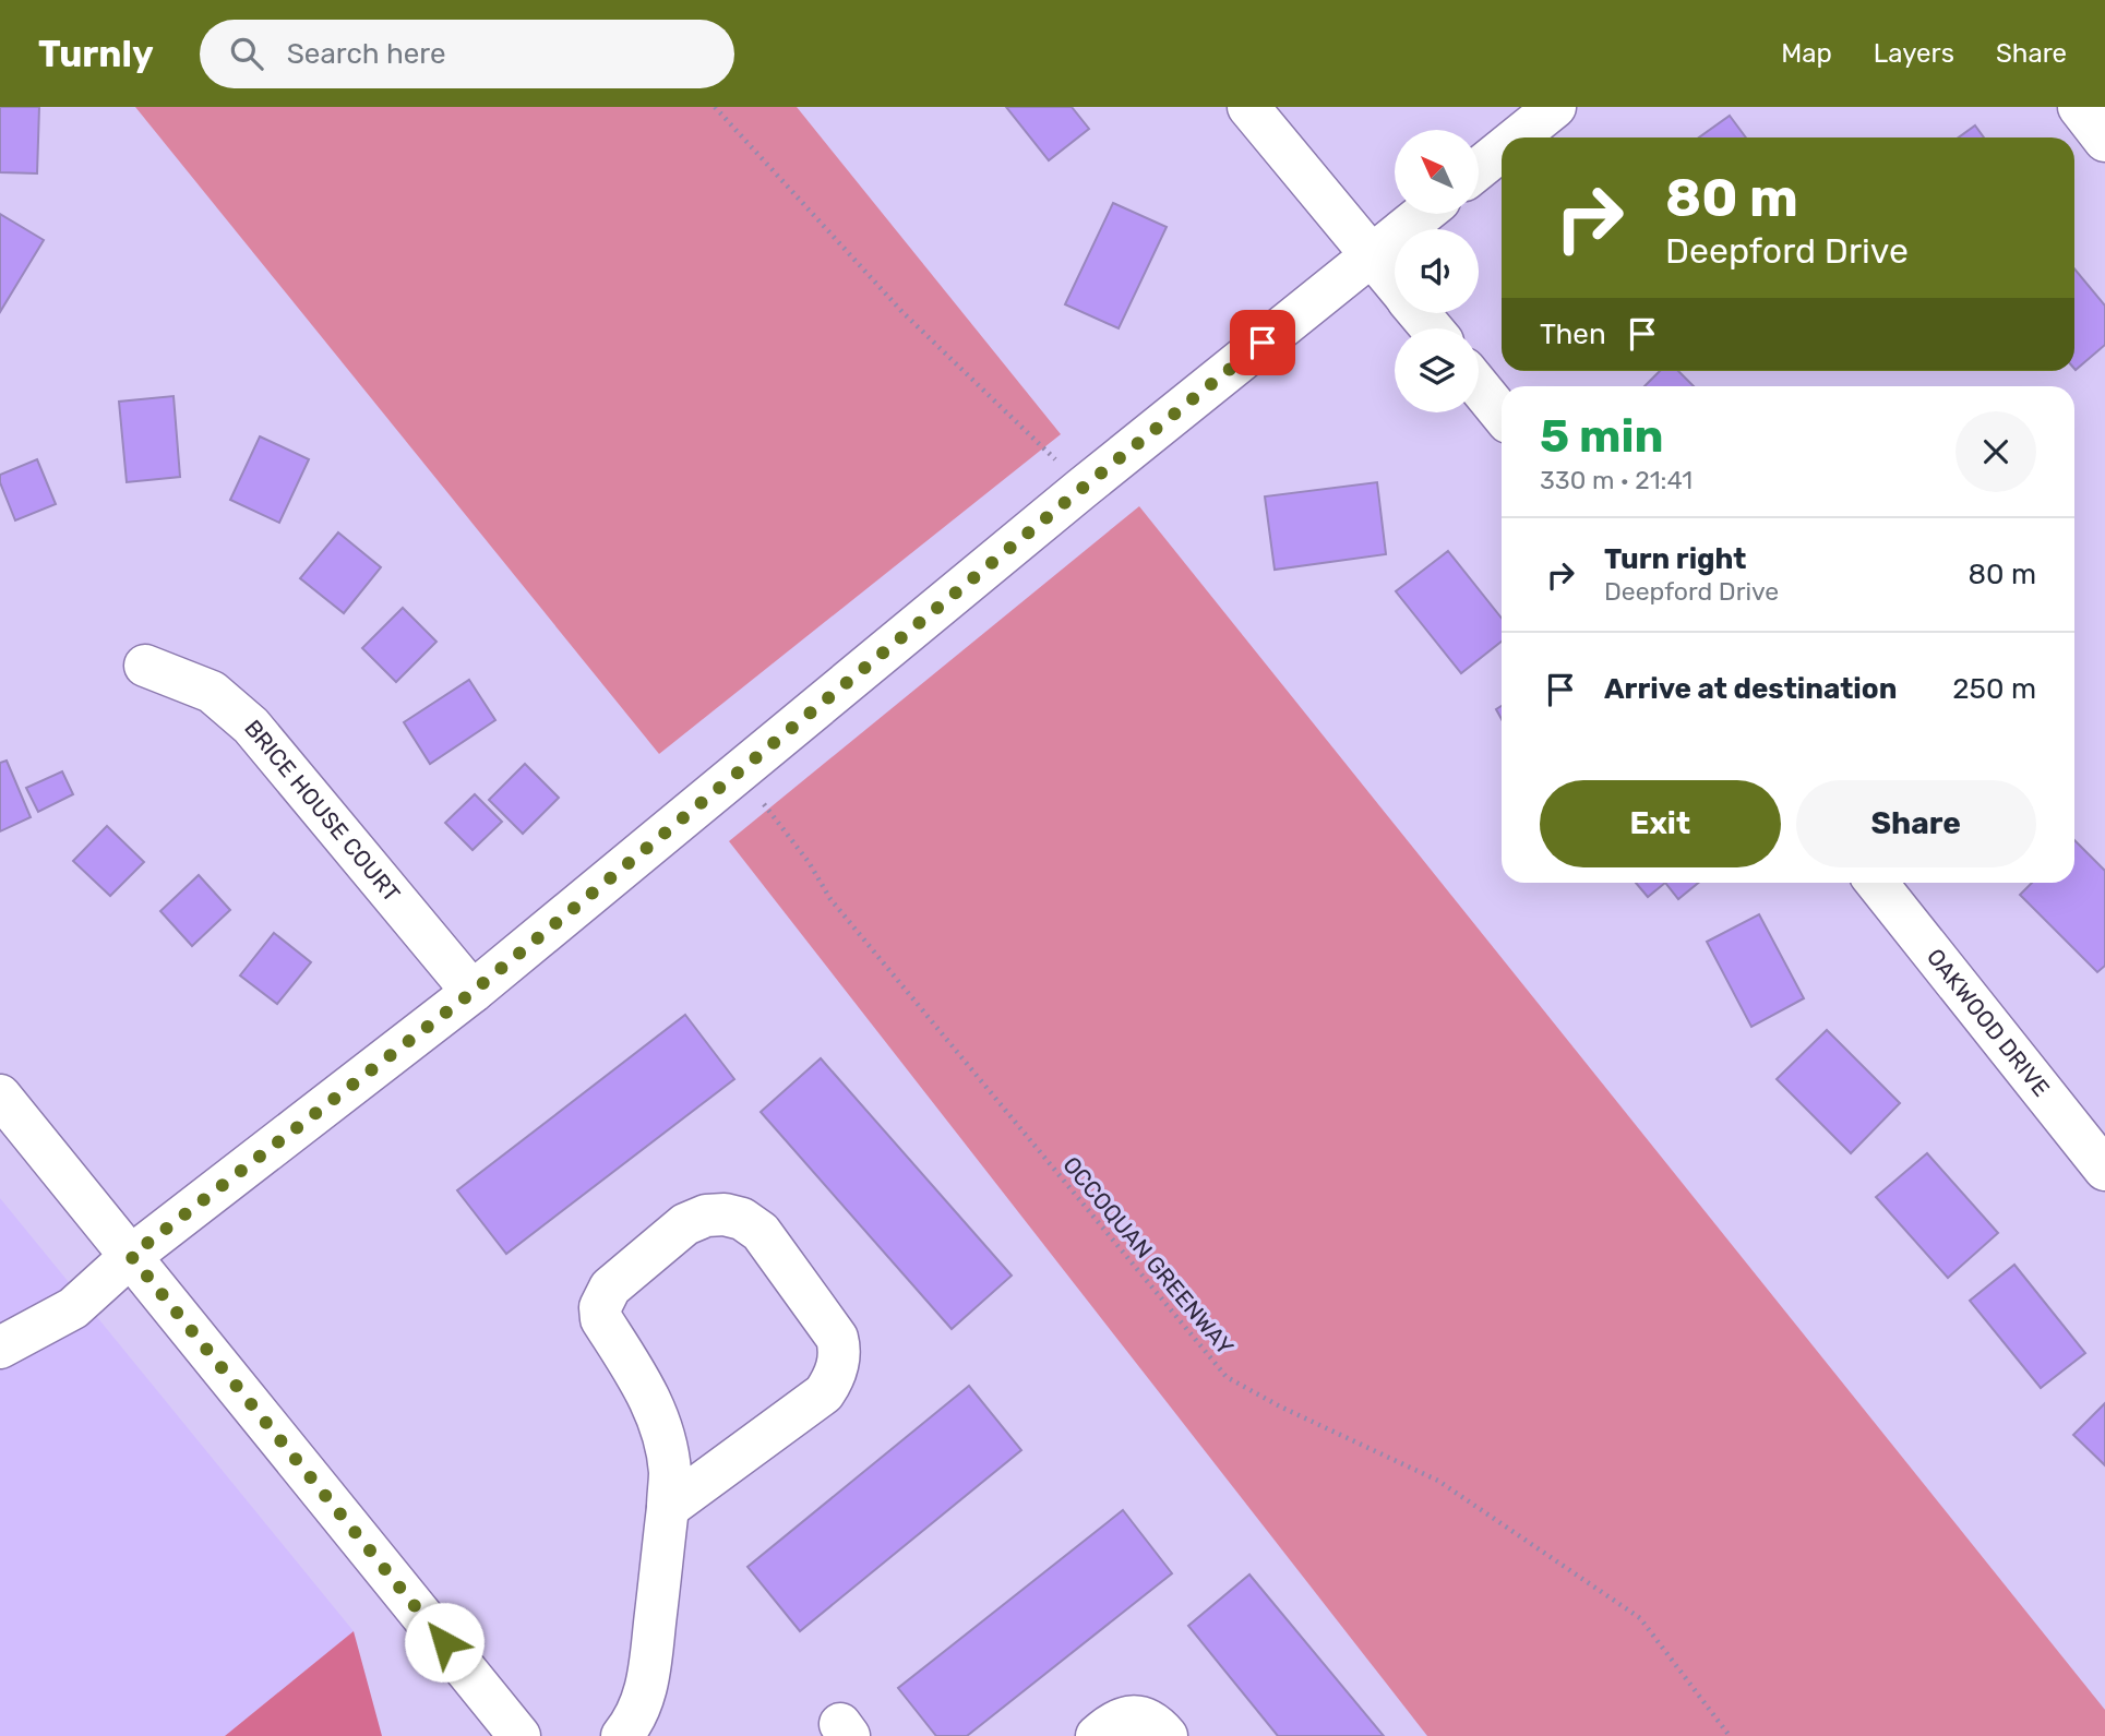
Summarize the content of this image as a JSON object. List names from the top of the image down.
{
  "streets": {
    "street": ["BRICE HOUSE COURT", "OAKWOOD DRIVE"],
    "path": ["OCCOQUAN GREENWAY"]
  },
  "north": "top left",
  "page": {
    "header": "Turnly",
    "search": "Search here",
    "nav": ["Map", "Layers", "Share"],
    "turn": ["80 m", "Deepford Drive"],
    "then": "Then",
    "heading": ["5 min", "330 m · 21:41"],
    "list": [
      {
        "name": "Turn right",
        "note": "Deepford Drive",
        "value": "80 m"
      },
      {
        "name": "Arrive at destination",
        "value": "250 m"
      }
    ],
    "buttons": ["Exit", "Share"]
  }
}
